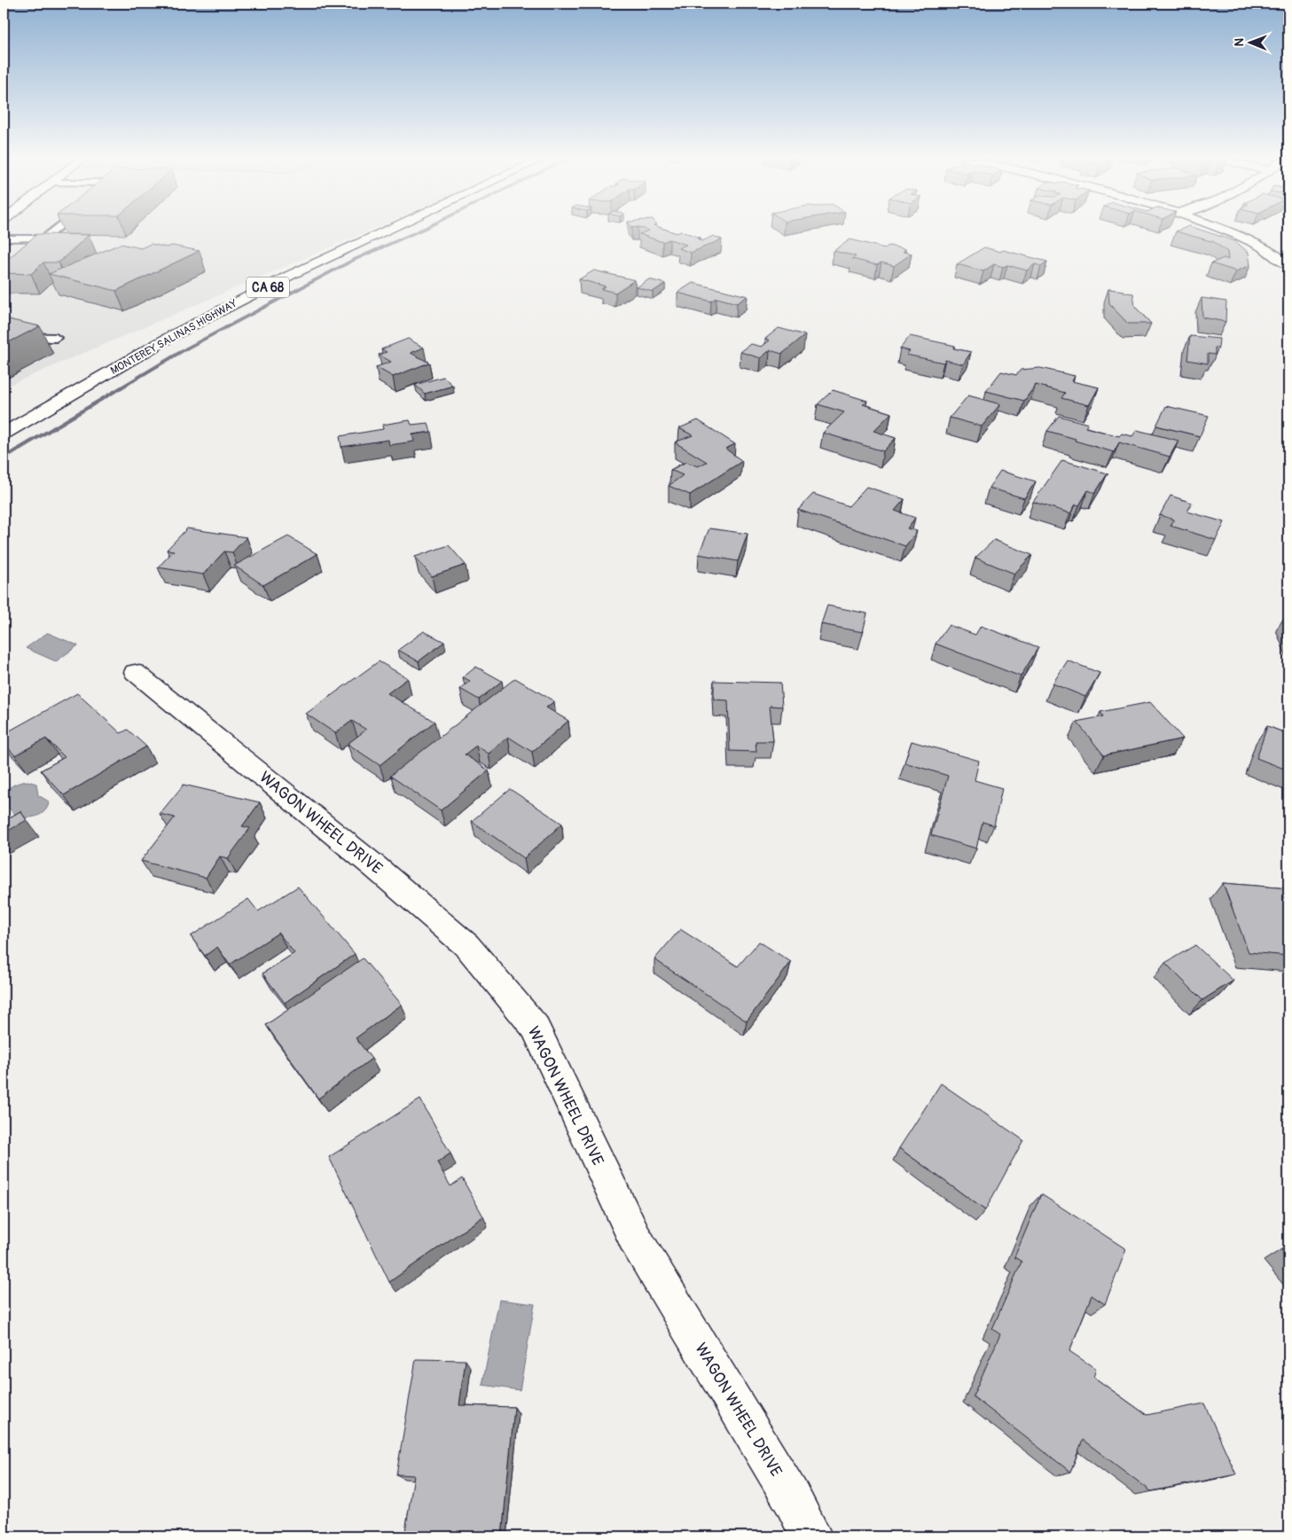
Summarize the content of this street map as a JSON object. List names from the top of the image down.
{
  "streets": {
    "main road": ["CA 68", "MONTEREY SALINAS HIGHWAY", "WAGON WHEEL DRIVE"]
  },
  "north": "left"
}
